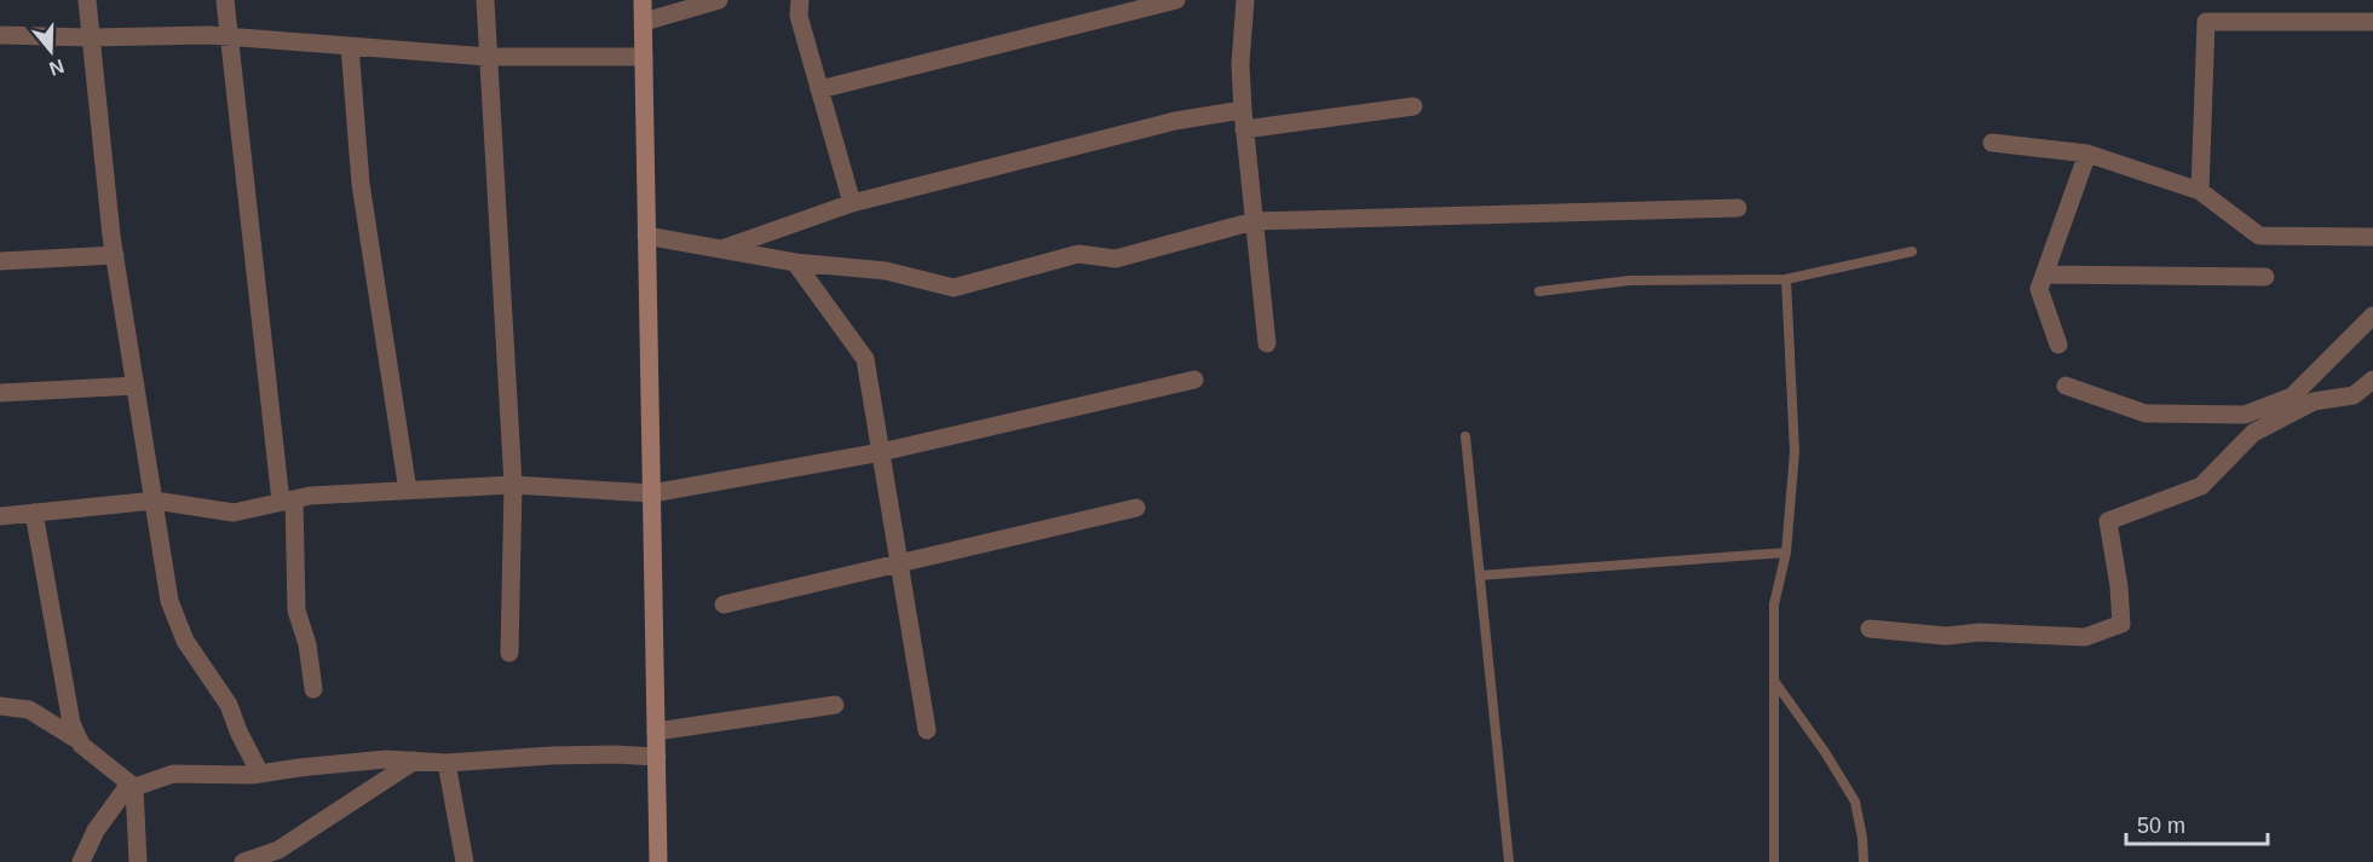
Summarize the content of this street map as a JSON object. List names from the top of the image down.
{
  "scale_bar": "50 m",
  "north": "bottom"
}
